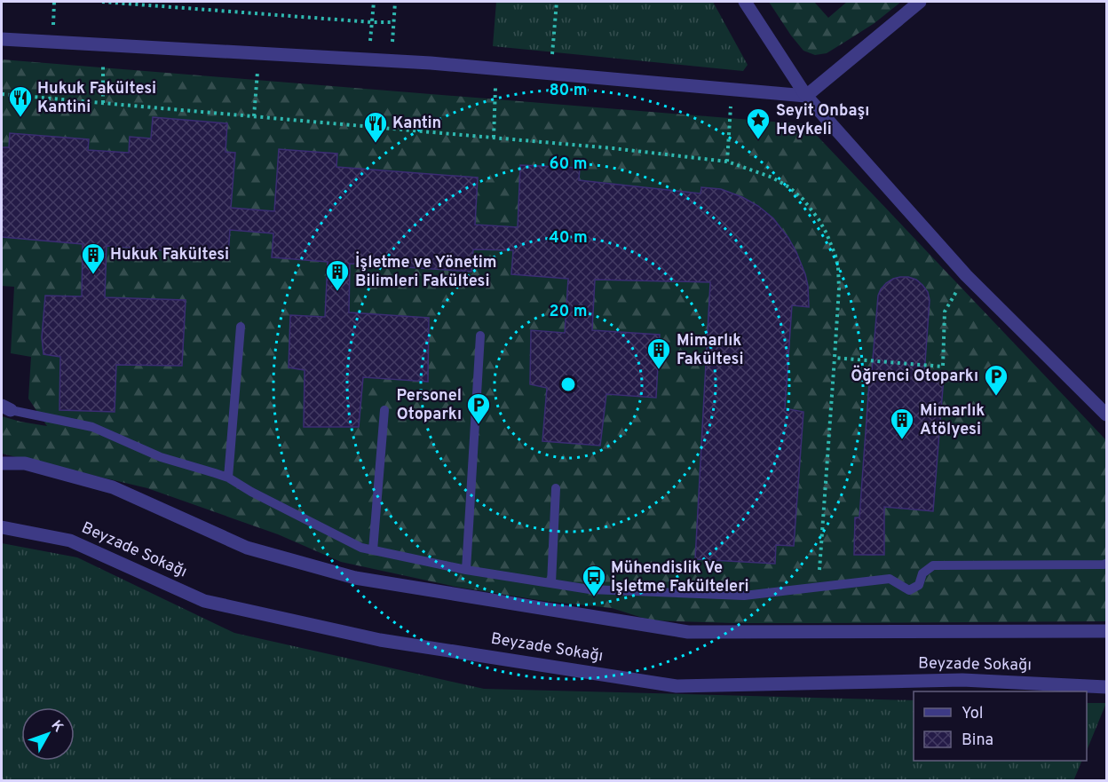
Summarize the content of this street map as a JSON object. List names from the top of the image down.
{
  "streets": {
    "street": ["Beyzade Sokağı"]
  },
  "places": {
    "restaurant": ["Hukuk Fakültesi Kantini", "Kantin"],
    "place": ["Seyit Onbaşı Heykeli"],
    "building": [
      "Hukuk Fakültesi",
      "İşletme ve Yönetim Bilimleri Fakültesi",
      "Mimarlık Fakültesi",
      "Mimarlık Atölyesi"
    ],
    "parking": ["Öğrenci Otoparkı", "Personel Otoparkı"],
    "bus stop": ["Mühendislik Ve İşletme Fakülteleri"]
  },
  "legend": ["Yol", "Bina"],
  "north": "top right",
  "rings": [
    "80 m",
    "60 m",
    "40 m",
    "20 m"
  ]
}
